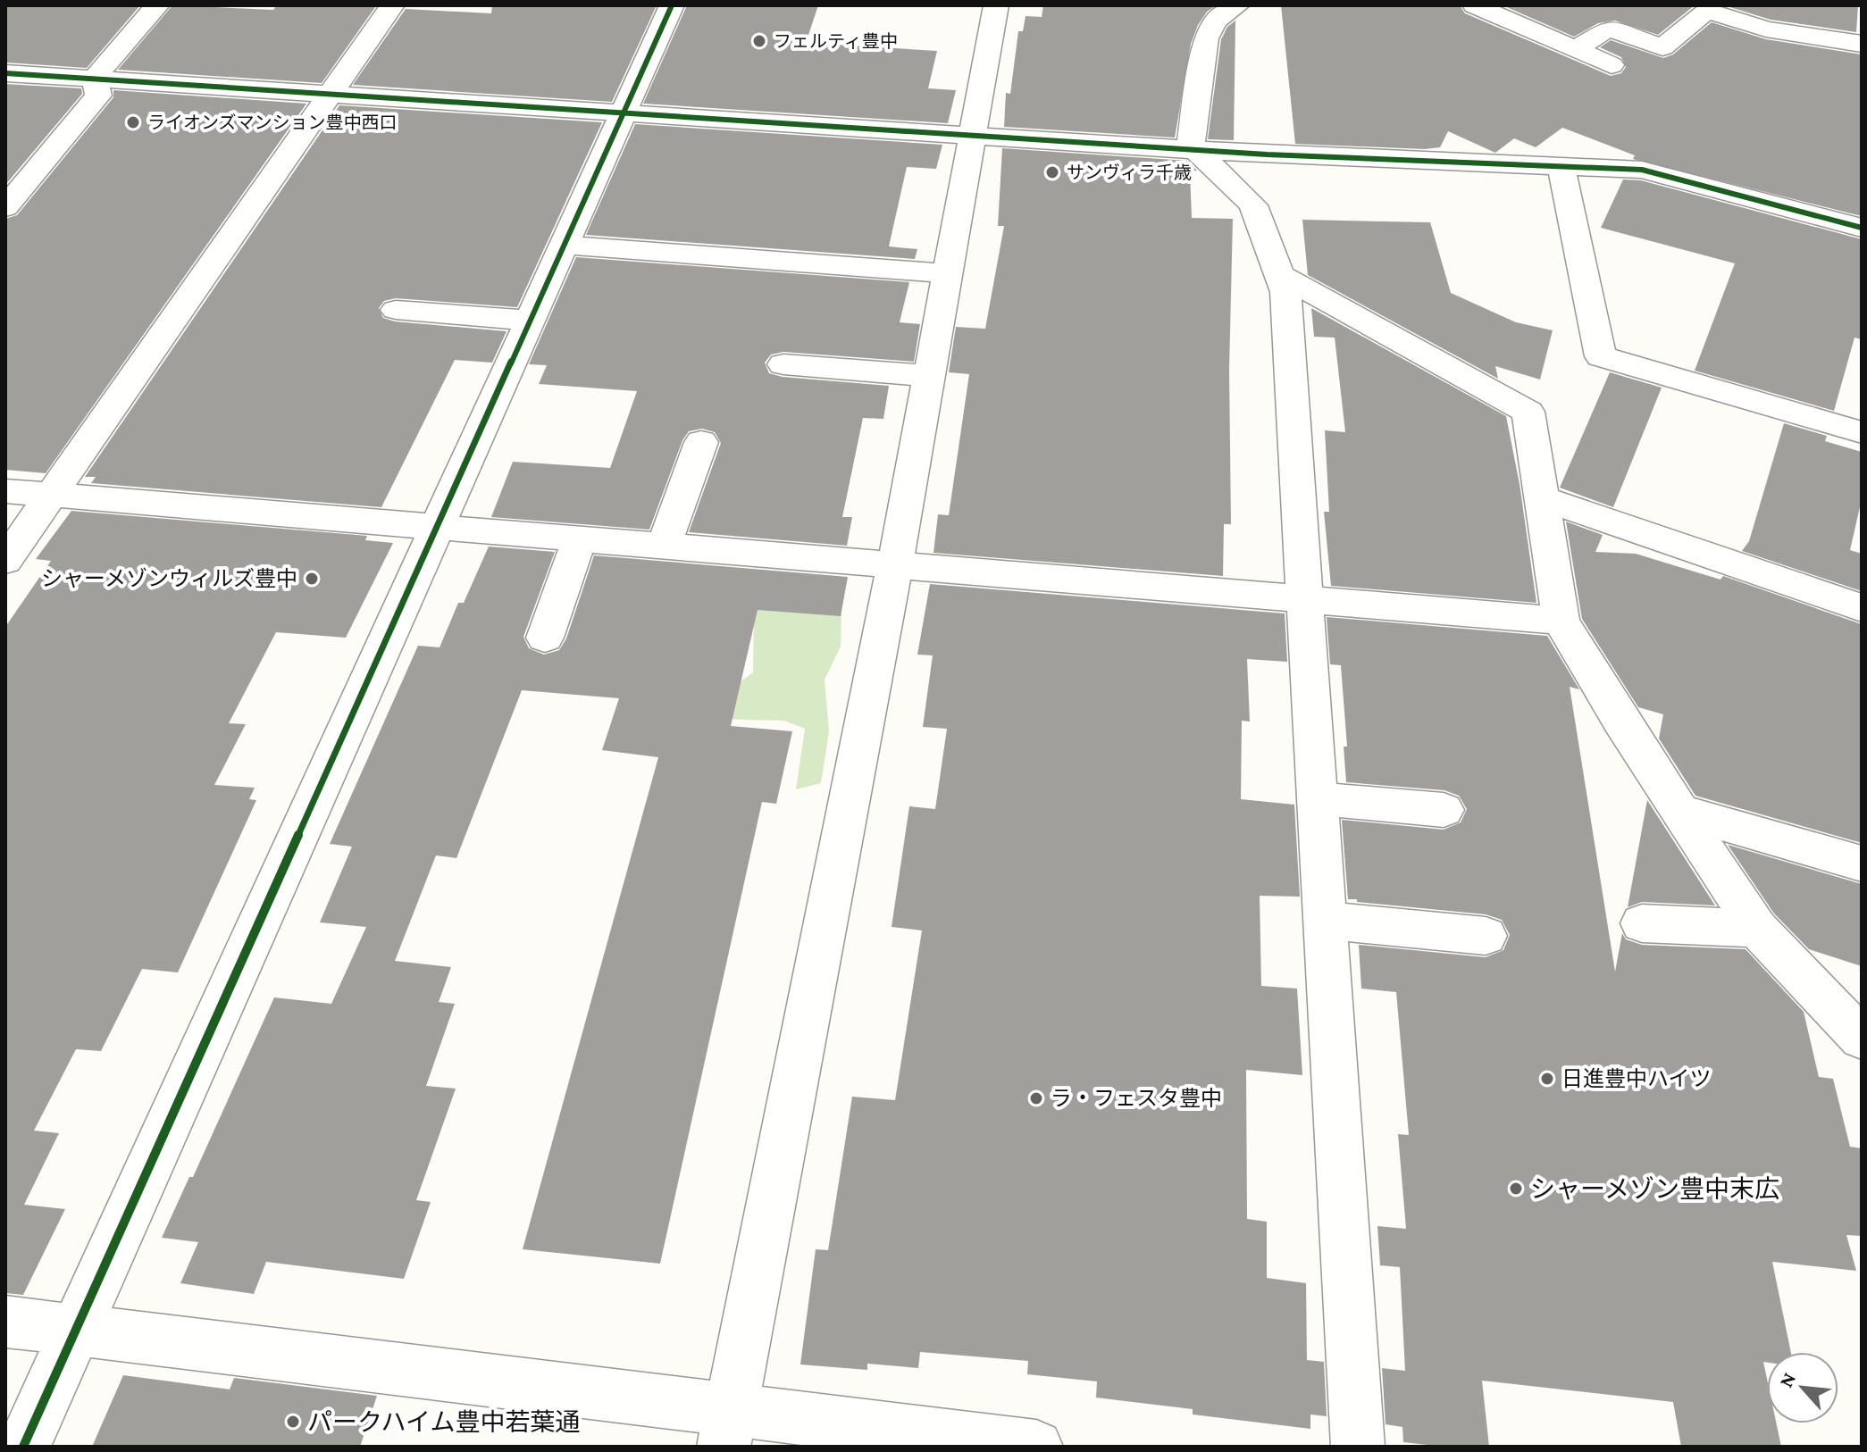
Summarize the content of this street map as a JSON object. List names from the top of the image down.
{
  "places": [
    "フェルティ豊中",
    "ライオンズマンション豊中西口",
    "サンヴィラ千歳",
    "シャーメゾンウィルズ豊中",
    "日進豊中ハイツ",
    "ラ・フェスタ豊中",
    "シャーメゾン豊中末広",
    "パークハイム豊中若葉通"
  ],
  "north": "top left"
}
